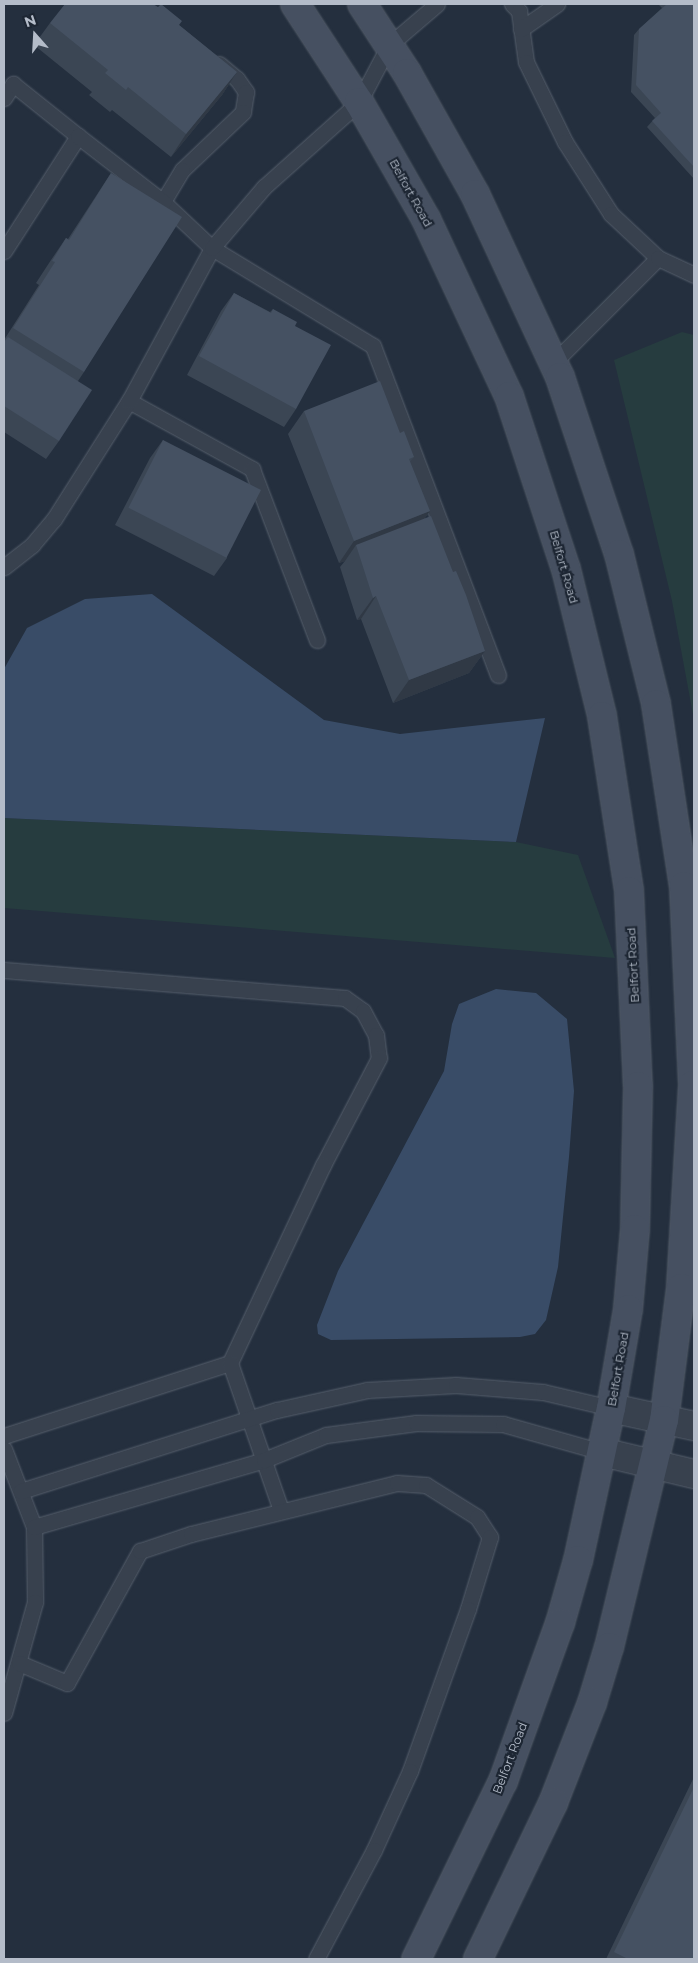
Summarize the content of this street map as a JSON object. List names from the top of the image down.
{
  "streets": {
    "street": ["Belfort Road"]
  },
  "north": "top"
}
